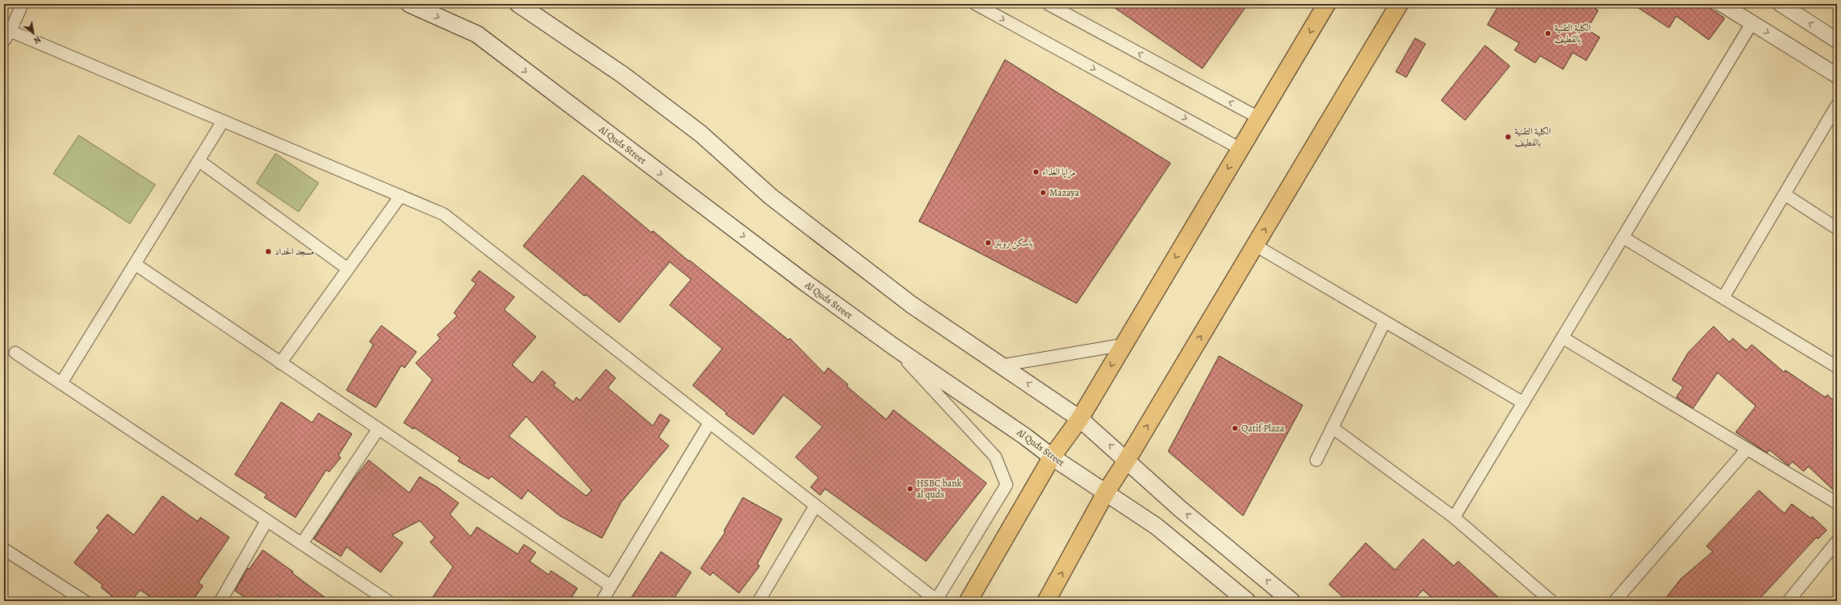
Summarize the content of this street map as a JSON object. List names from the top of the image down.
{
  "streets": {
    "main road": ["Al Quds Street"]
  },
  "places": [
    "الكلية التقنية بالقطيف",
    "الكلية التقنية بالفطيف",
    "مزايا الغذاء",
    "Mazaya",
    "باسكن روبنز",
    "مسجد الحداد",
    "Qatif Plaza",
    "HSBC bank al quds"
  ],
  "north": "bottom right"
}
